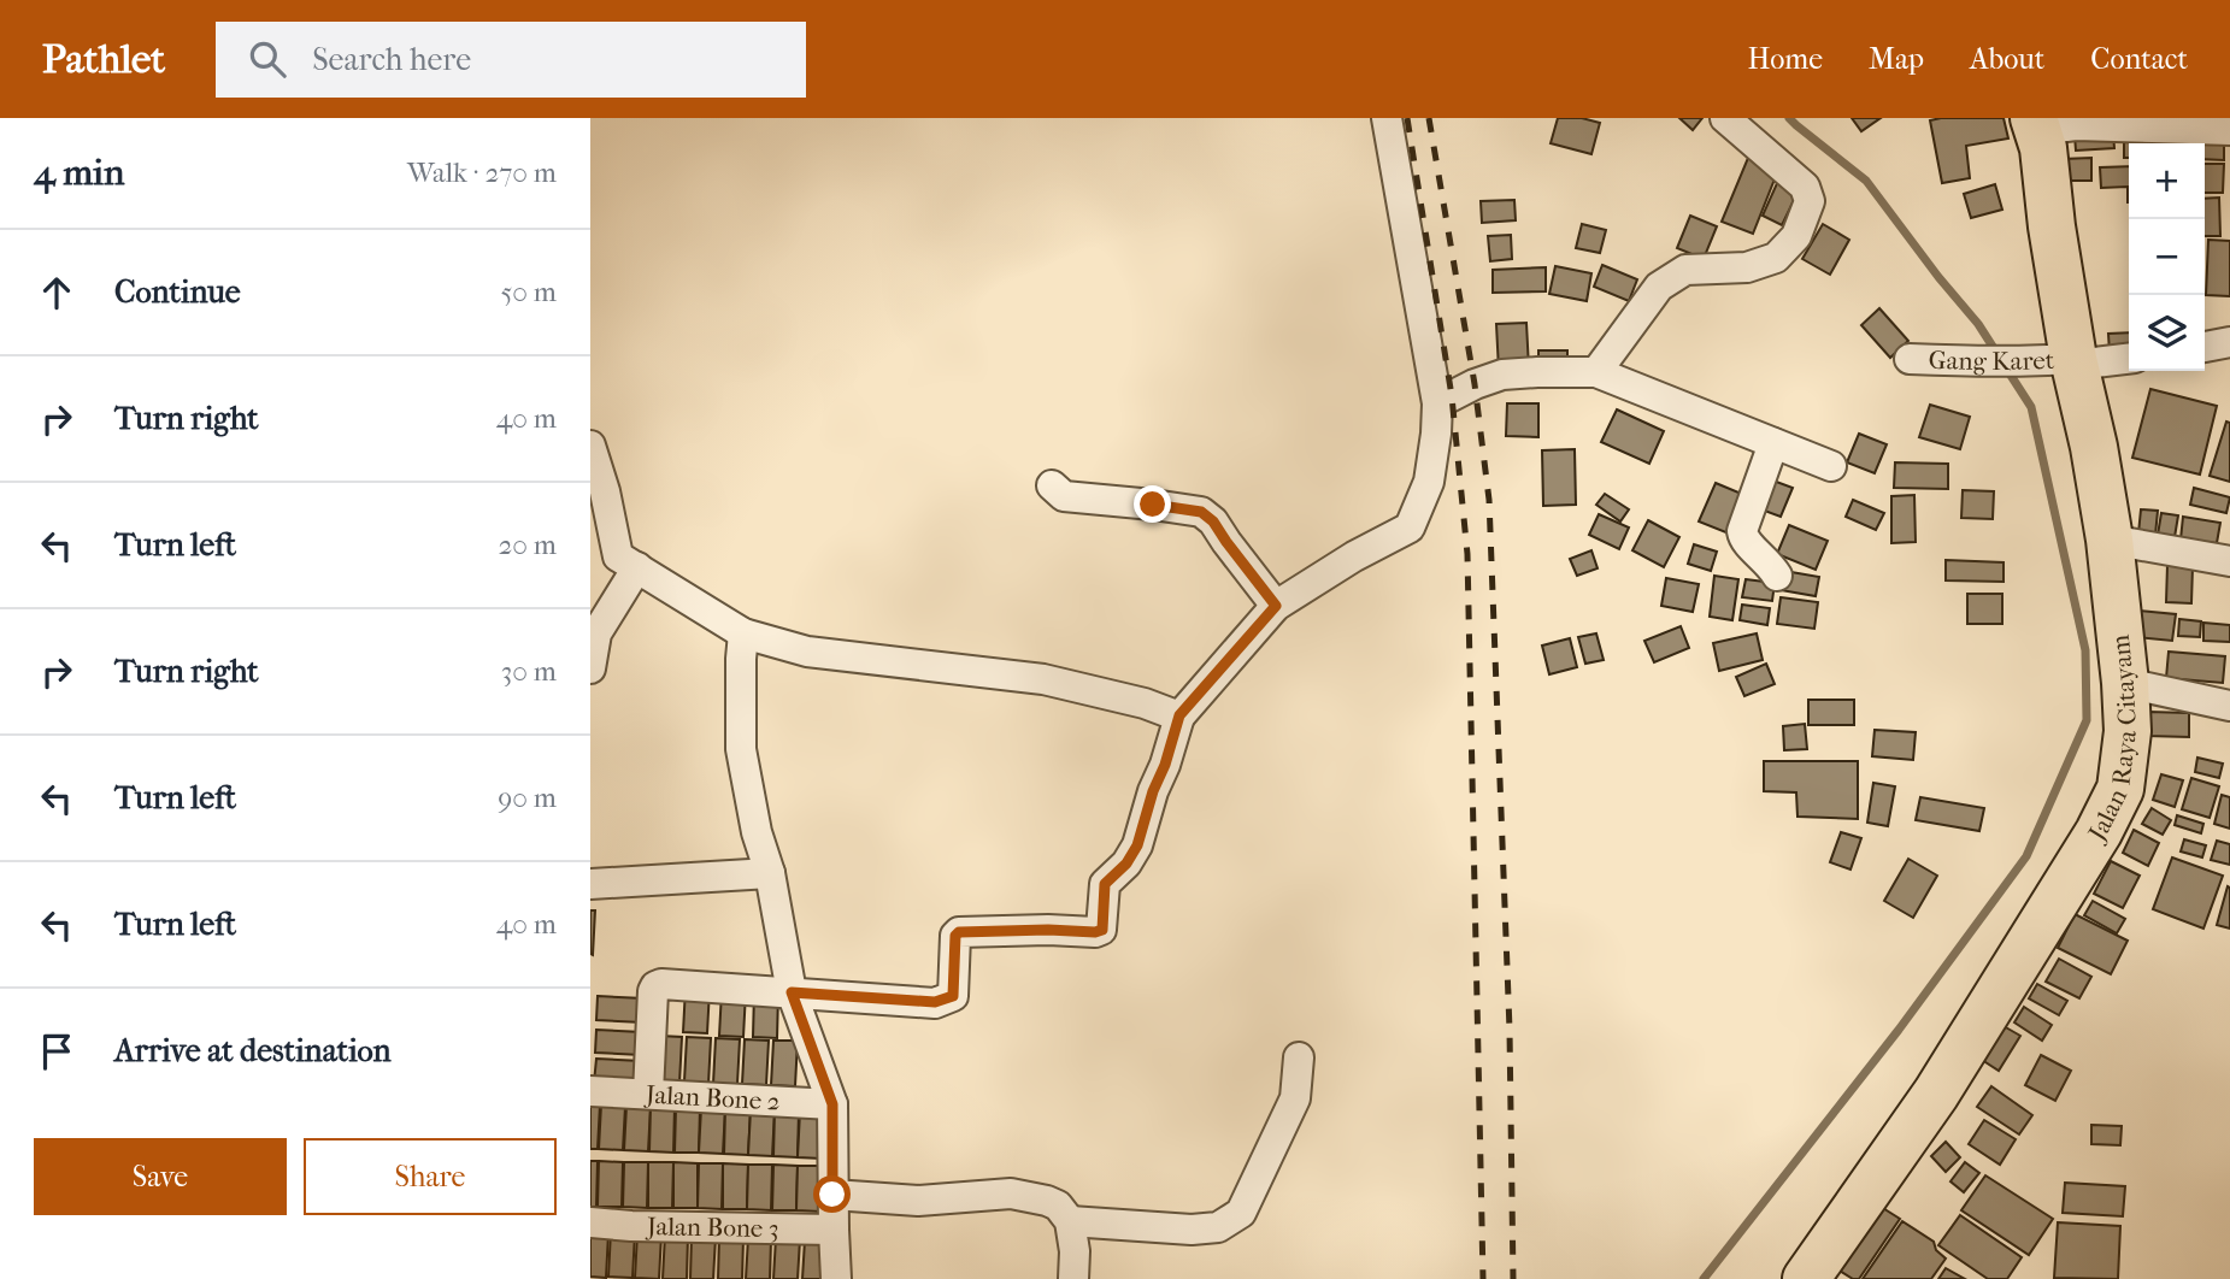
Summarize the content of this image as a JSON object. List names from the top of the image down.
{
  "streets": {
    "main road": ["Jalan Raya Citayam"],
    "street": ["Gang Karet", "Jalan Bone 2", "Jalan Bone 3"]
  },
  "crossings": [
    ["Gang Karet", "Jalan Raya Citayam"]
  ],
  "page": {
    "header": "Pathlet",
    "search": "Search here",
    "nav": [
      "Home",
      "Map",
      "About",
      "Contact"
    ],
    "heading": ["4 min", "Walk · 270 m"],
    "map_buttons": ["+", "−"],
    "list": [
      ["Continue", "50 m"],
      ["Turn right", "40 m"],
      ["Turn left", "20 m"],
      ["Turn right", "30 m"],
      ["Turn left", "90 m"],
      ["Turn left", "40 m"],
      "Arrive at destination"
    ],
    "buttons": ["Save", "Share"]
  }
}
